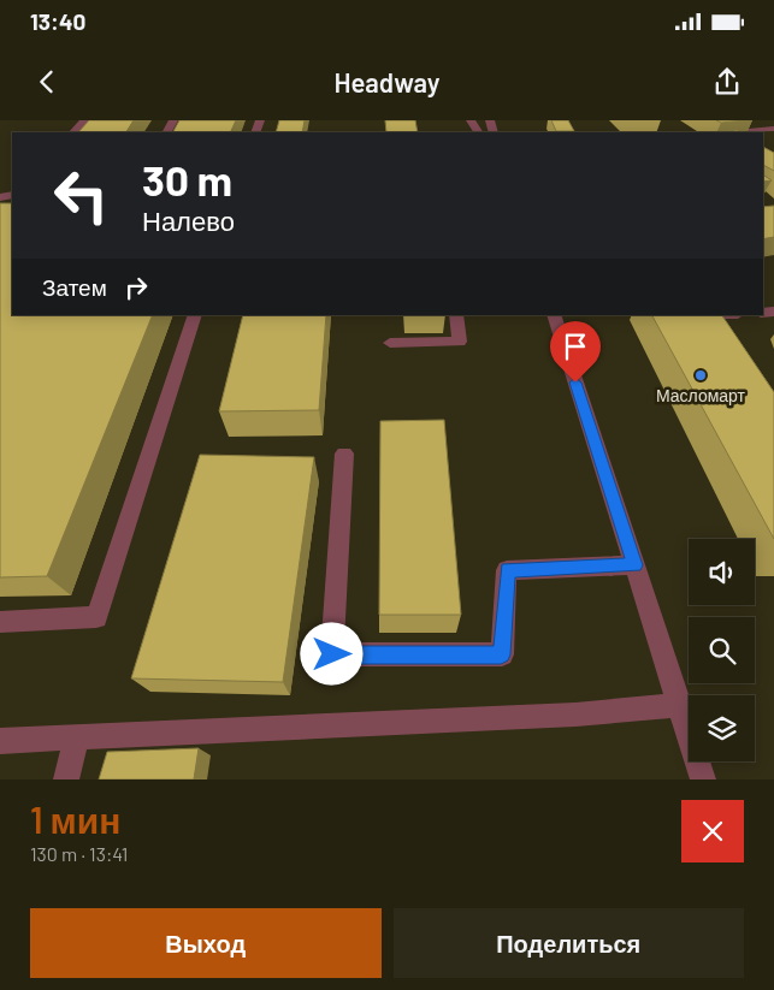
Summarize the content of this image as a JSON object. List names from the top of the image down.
{
  "places": ["Масломарт"],
  "page": {
    "status": "13:40",
    "header": "Headway",
    "turn": ["30 m", "Налево"],
    "then": "Затем",
    "heading": ["1 мин", "130 m · 13:41"],
    "buttons": ["Выход", "Поделиться"]
  }
}
